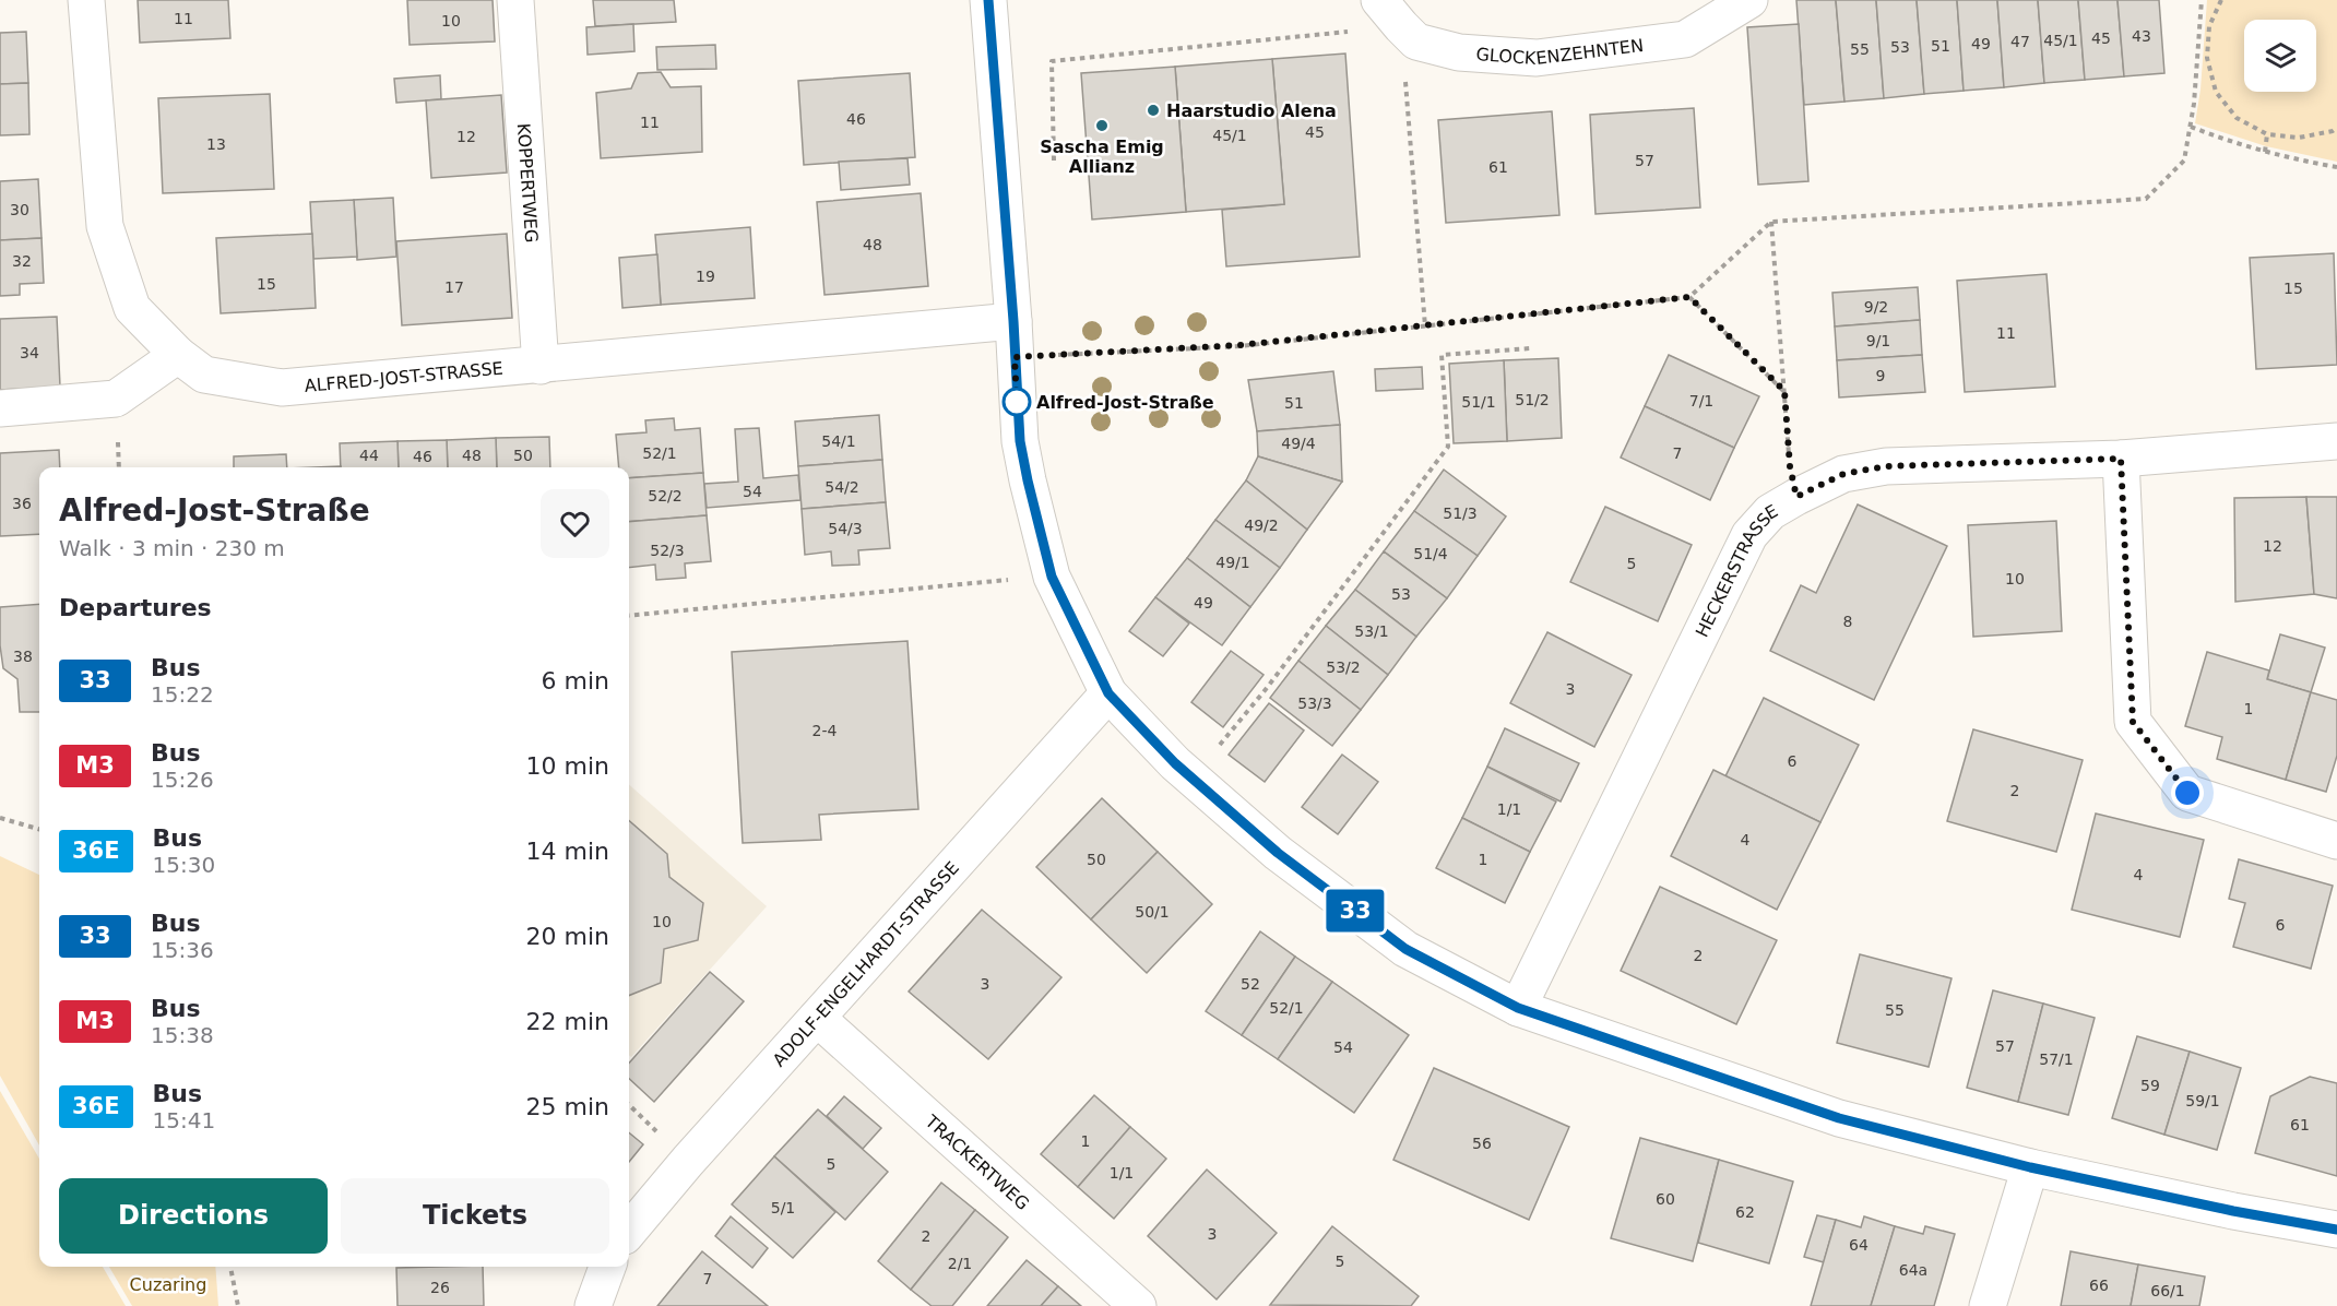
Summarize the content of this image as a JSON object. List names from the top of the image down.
{
  "streets": {
    "street": [
      "GLOCKENZEHNTEN",
      "KOPPERTWEG",
      "ALFRED-JOST-STRASSE",
      "HECKERSTRASSE",
      "ADOLF-ENGELHARDT-STRASSE",
      "TRACKERTWEG"
    ]
  },
  "crossings": [
    ["KOPPERTWEG", "ALFRED-JOST-STRASSE"],
    ["ADOLF-ENGELHARDT-STRASSE", "TRACKERTWEG"]
  ],
  "parks": ["Cuzaring"],
  "places": ["Haarstudio Alena", "Sascha Emig Allianz", "Alfred-Jost-Straße"],
  "lines": ["bus line 33"],
  "house_numbers": [
    "11",
    "10",
    "43",
    "45",
    "45/1",
    "47",
    "49",
    "51",
    "53",
    "55",
    "46",
    "11",
    "45",
    "45/1",
    "12",
    "13",
    "57",
    "61",
    "30",
    "48",
    "32",
    "19",
    "15",
    "17",
    "15",
    "9/2",
    "11",
    "9/1",
    "34",
    "9",
    "51/2",
    "7/1",
    "51/1",
    "51",
    "54/1",
    "49/4",
    "52/1",
    "7",
    "44",
    "48",
    "50",
    "46",
    "54/2",
    "54",
    "52/2",
    "36",
    "51/3",
    "49/2",
    "54/3",
    "12",
    "52/3",
    "51/4",
    "49/1",
    "5",
    "10",
    "53",
    "49",
    "8",
    "53/1",
    "38",
    "53/2",
    "3",
    "53/3",
    "1",
    "2-4",
    "6",
    "2",
    "1/1",
    "4",
    "50",
    "1",
    "4",
    "50/1",
    "10",
    "6",
    "2",
    "3",
    "52",
    "52/1",
    "55",
    "57",
    "54",
    "57/1",
    "59",
    "59/1",
    "61",
    "1",
    "56",
    "5",
    "1/1",
    "60",
    "5/1",
    "62",
    "3",
    "2",
    "64",
    "5",
    "2/1",
    "64a",
    "7",
    "66",
    "26",
    "66/1"
  ],
  "page": {
    "on_map": "33",
    "heading": [
      ["Alfred-Jost-Straße", "Walk · 3 min · 230 m"],
      "Departures"
    ],
    "list": [
      {
        "mark": "33",
        "name": "Bus",
        "note": "15:22",
        "value": "6 min"
      },
      {
        "mark": "M3",
        "name": "Bus",
        "note": "15:26",
        "value": "10 min"
      },
      {
        "mark": "36E",
        "name": "Bus",
        "note": "15:30",
        "value": "14 min"
      },
      {
        "mark": "33",
        "name": "Bus",
        "note": "15:36",
        "value": "20 min"
      },
      {
        "mark": "M3",
        "name": "Bus",
        "note": "15:38",
        "value": "22 min"
      },
      {
        "mark": "36E",
        "name": "Bus",
        "note": "15:41",
        "value": "25 min"
      }
    ],
    "buttons": ["Directions", "Tickets"]
  }
}
